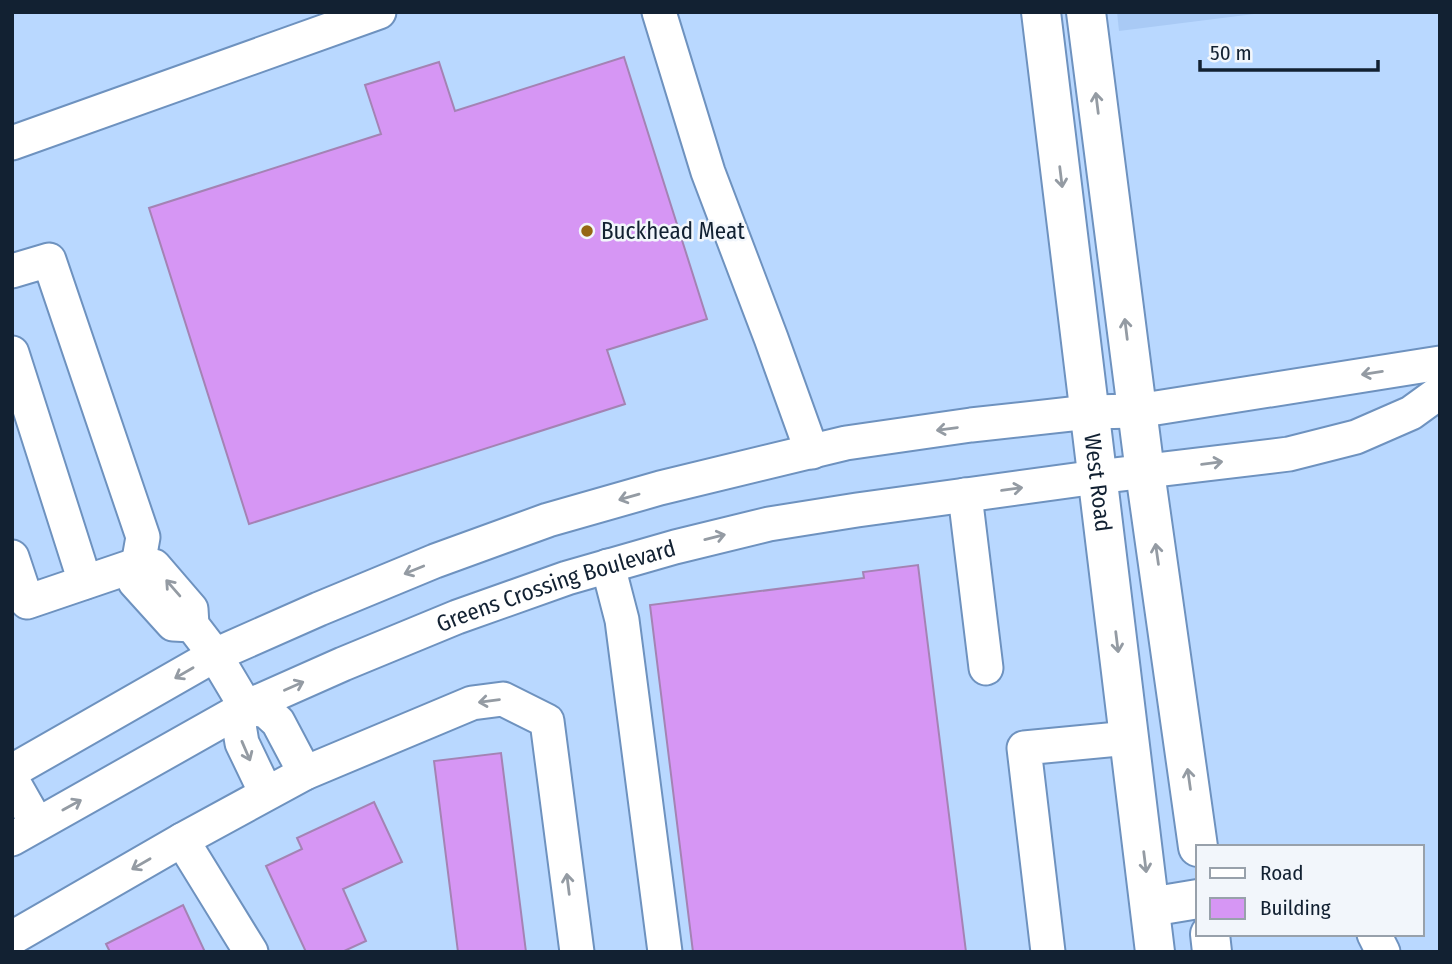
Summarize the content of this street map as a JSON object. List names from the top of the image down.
{
  "streets": {
    "main road": ["West Road"],
    "street": ["Greens Crossing Boulevard"]
  },
  "crossings": [
    ["West Road", "Greens Crossing Boulevard"]
  ],
  "places": ["Buckhead Meat"],
  "legend": ["Road", "Building"],
  "scale_bar": "50 m"
}
